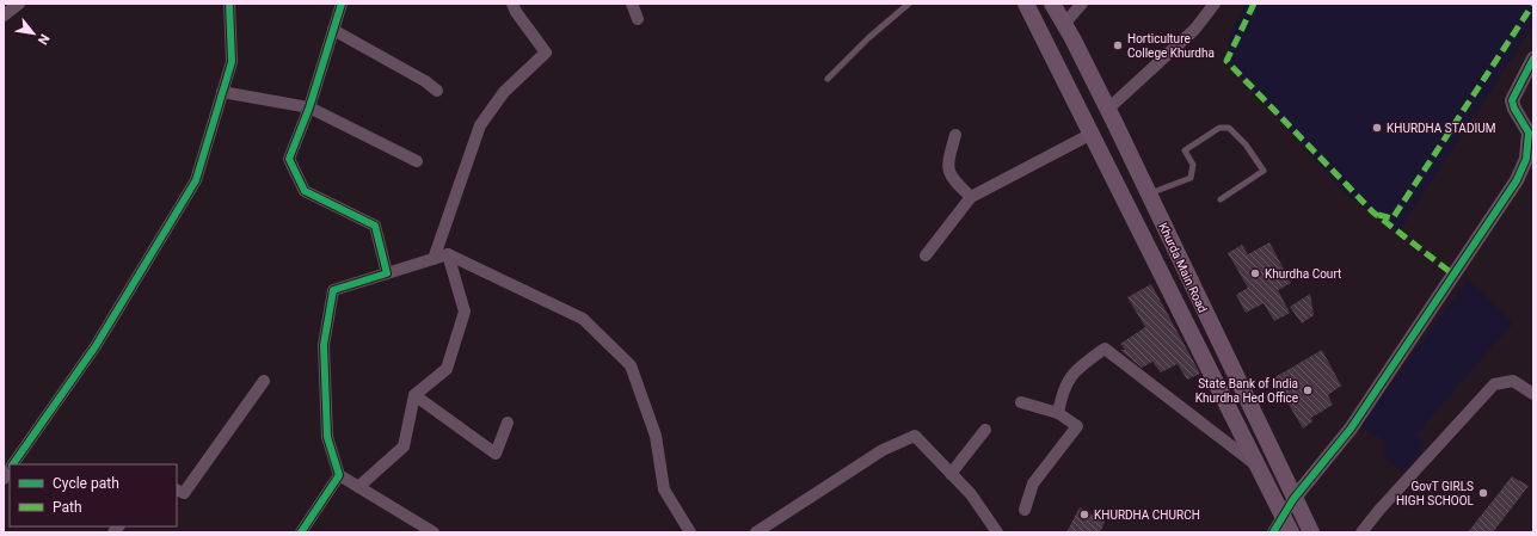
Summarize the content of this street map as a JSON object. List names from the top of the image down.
{
  "streets": {
    "main road": ["Khurda Main Road"]
  },
  "places": [
    "Horticulture College Khurdha",
    "KHURDHA STADIUM",
    "Khurdha Court",
    "State Bank of India Khurdha Hed Office",
    "GovT GIRLS HIGH SCHOOL",
    "KHURDHA CHURCH"
  ],
  "legend": ["Cycle path", "Path"],
  "north": "bottom right"
}
